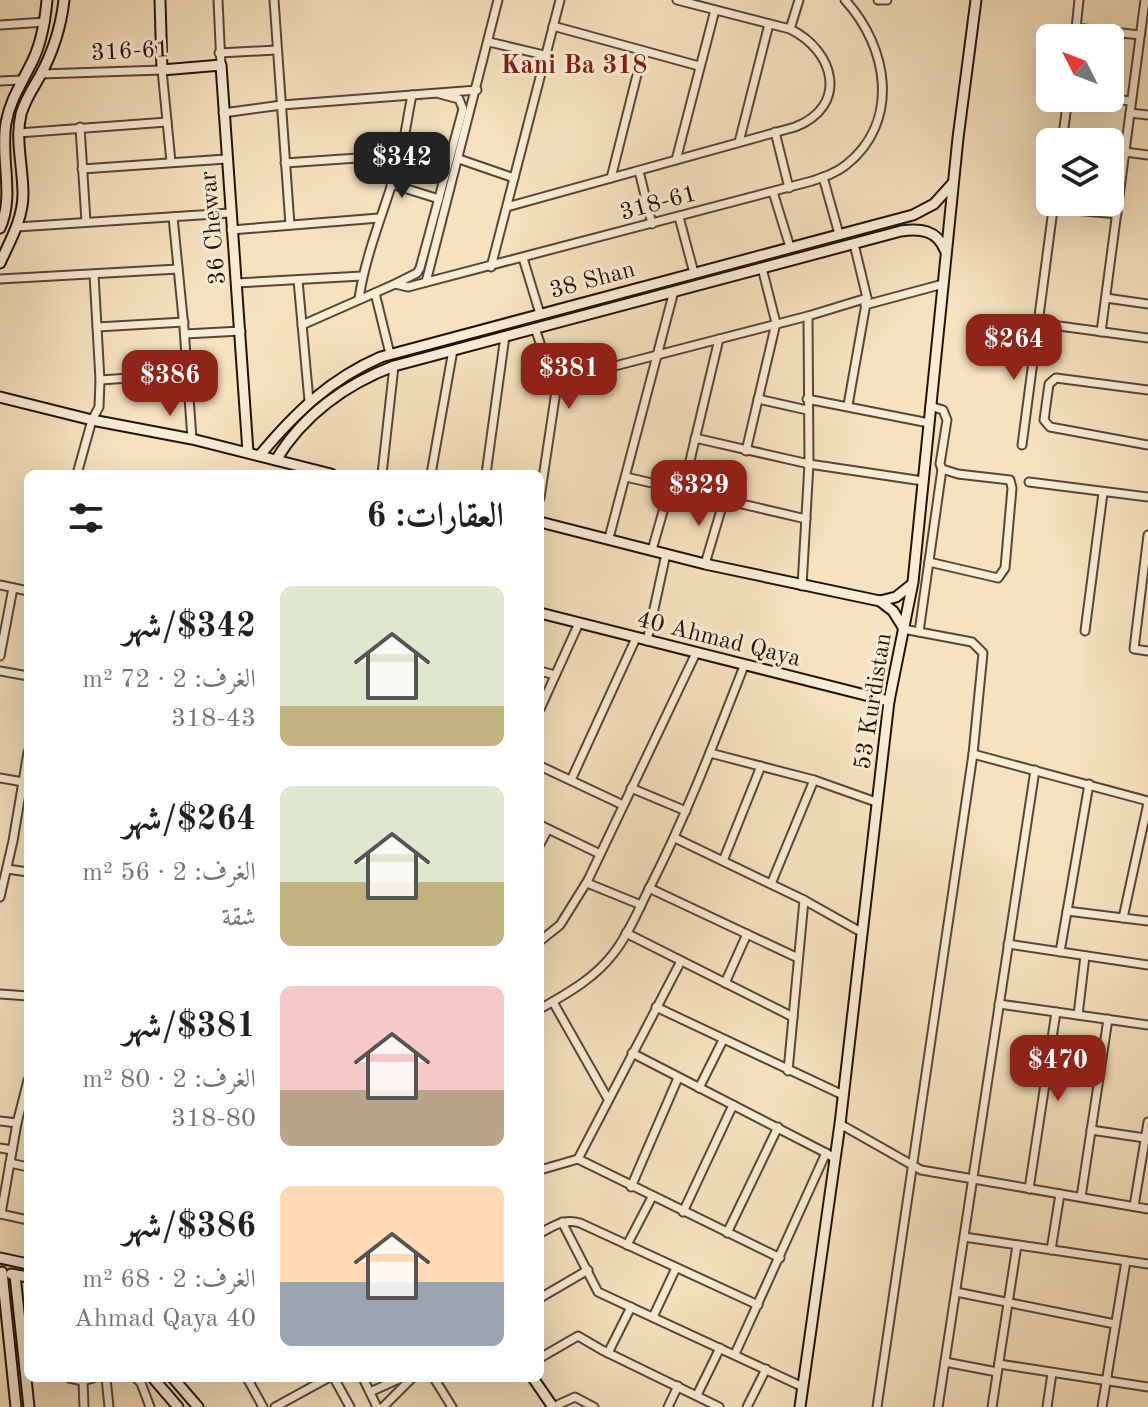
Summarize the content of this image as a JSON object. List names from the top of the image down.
{
  "streets": {
    "street": [
      "316-61",
      "318-61",
      "36 Chewar",
      "38 Shan",
      "40 Ahmad Qaya",
      "53 Kurdistan"
    ]
  },
  "crossings": [
    ["316-61", "36 Chewar"],
    ["38 Shan", "53 Kurdistan"],
    ["40 Ahmad Qaya", "53 Kurdistan"]
  ],
  "districts": ["Kani Ba 318"],
  "north": "top left",
  "page": {
    "price": [
      "$342",
      "$264",
      "$381",
      "$386",
      "$329",
      "$470"
    ],
    "heading": "العقارات: 6",
    "list": [
      {
        "name": "$342/شهر",
        "note": "الغرف: 2 · 72 m² · 318-43"
      },
      {
        "name": "$264/شهر",
        "note": "الغرف: 2 · 56 m² · شقة"
      },
      {
        "name": "$381/شهر",
        "note": "الغرف: 2 · 80 m² · 318-80"
      },
      {
        "name": "$386/شهر",
        "note": "الغرف: 2 · 68 m² · 40 Ahmad Qaya"
      }
    ]
  }
}
